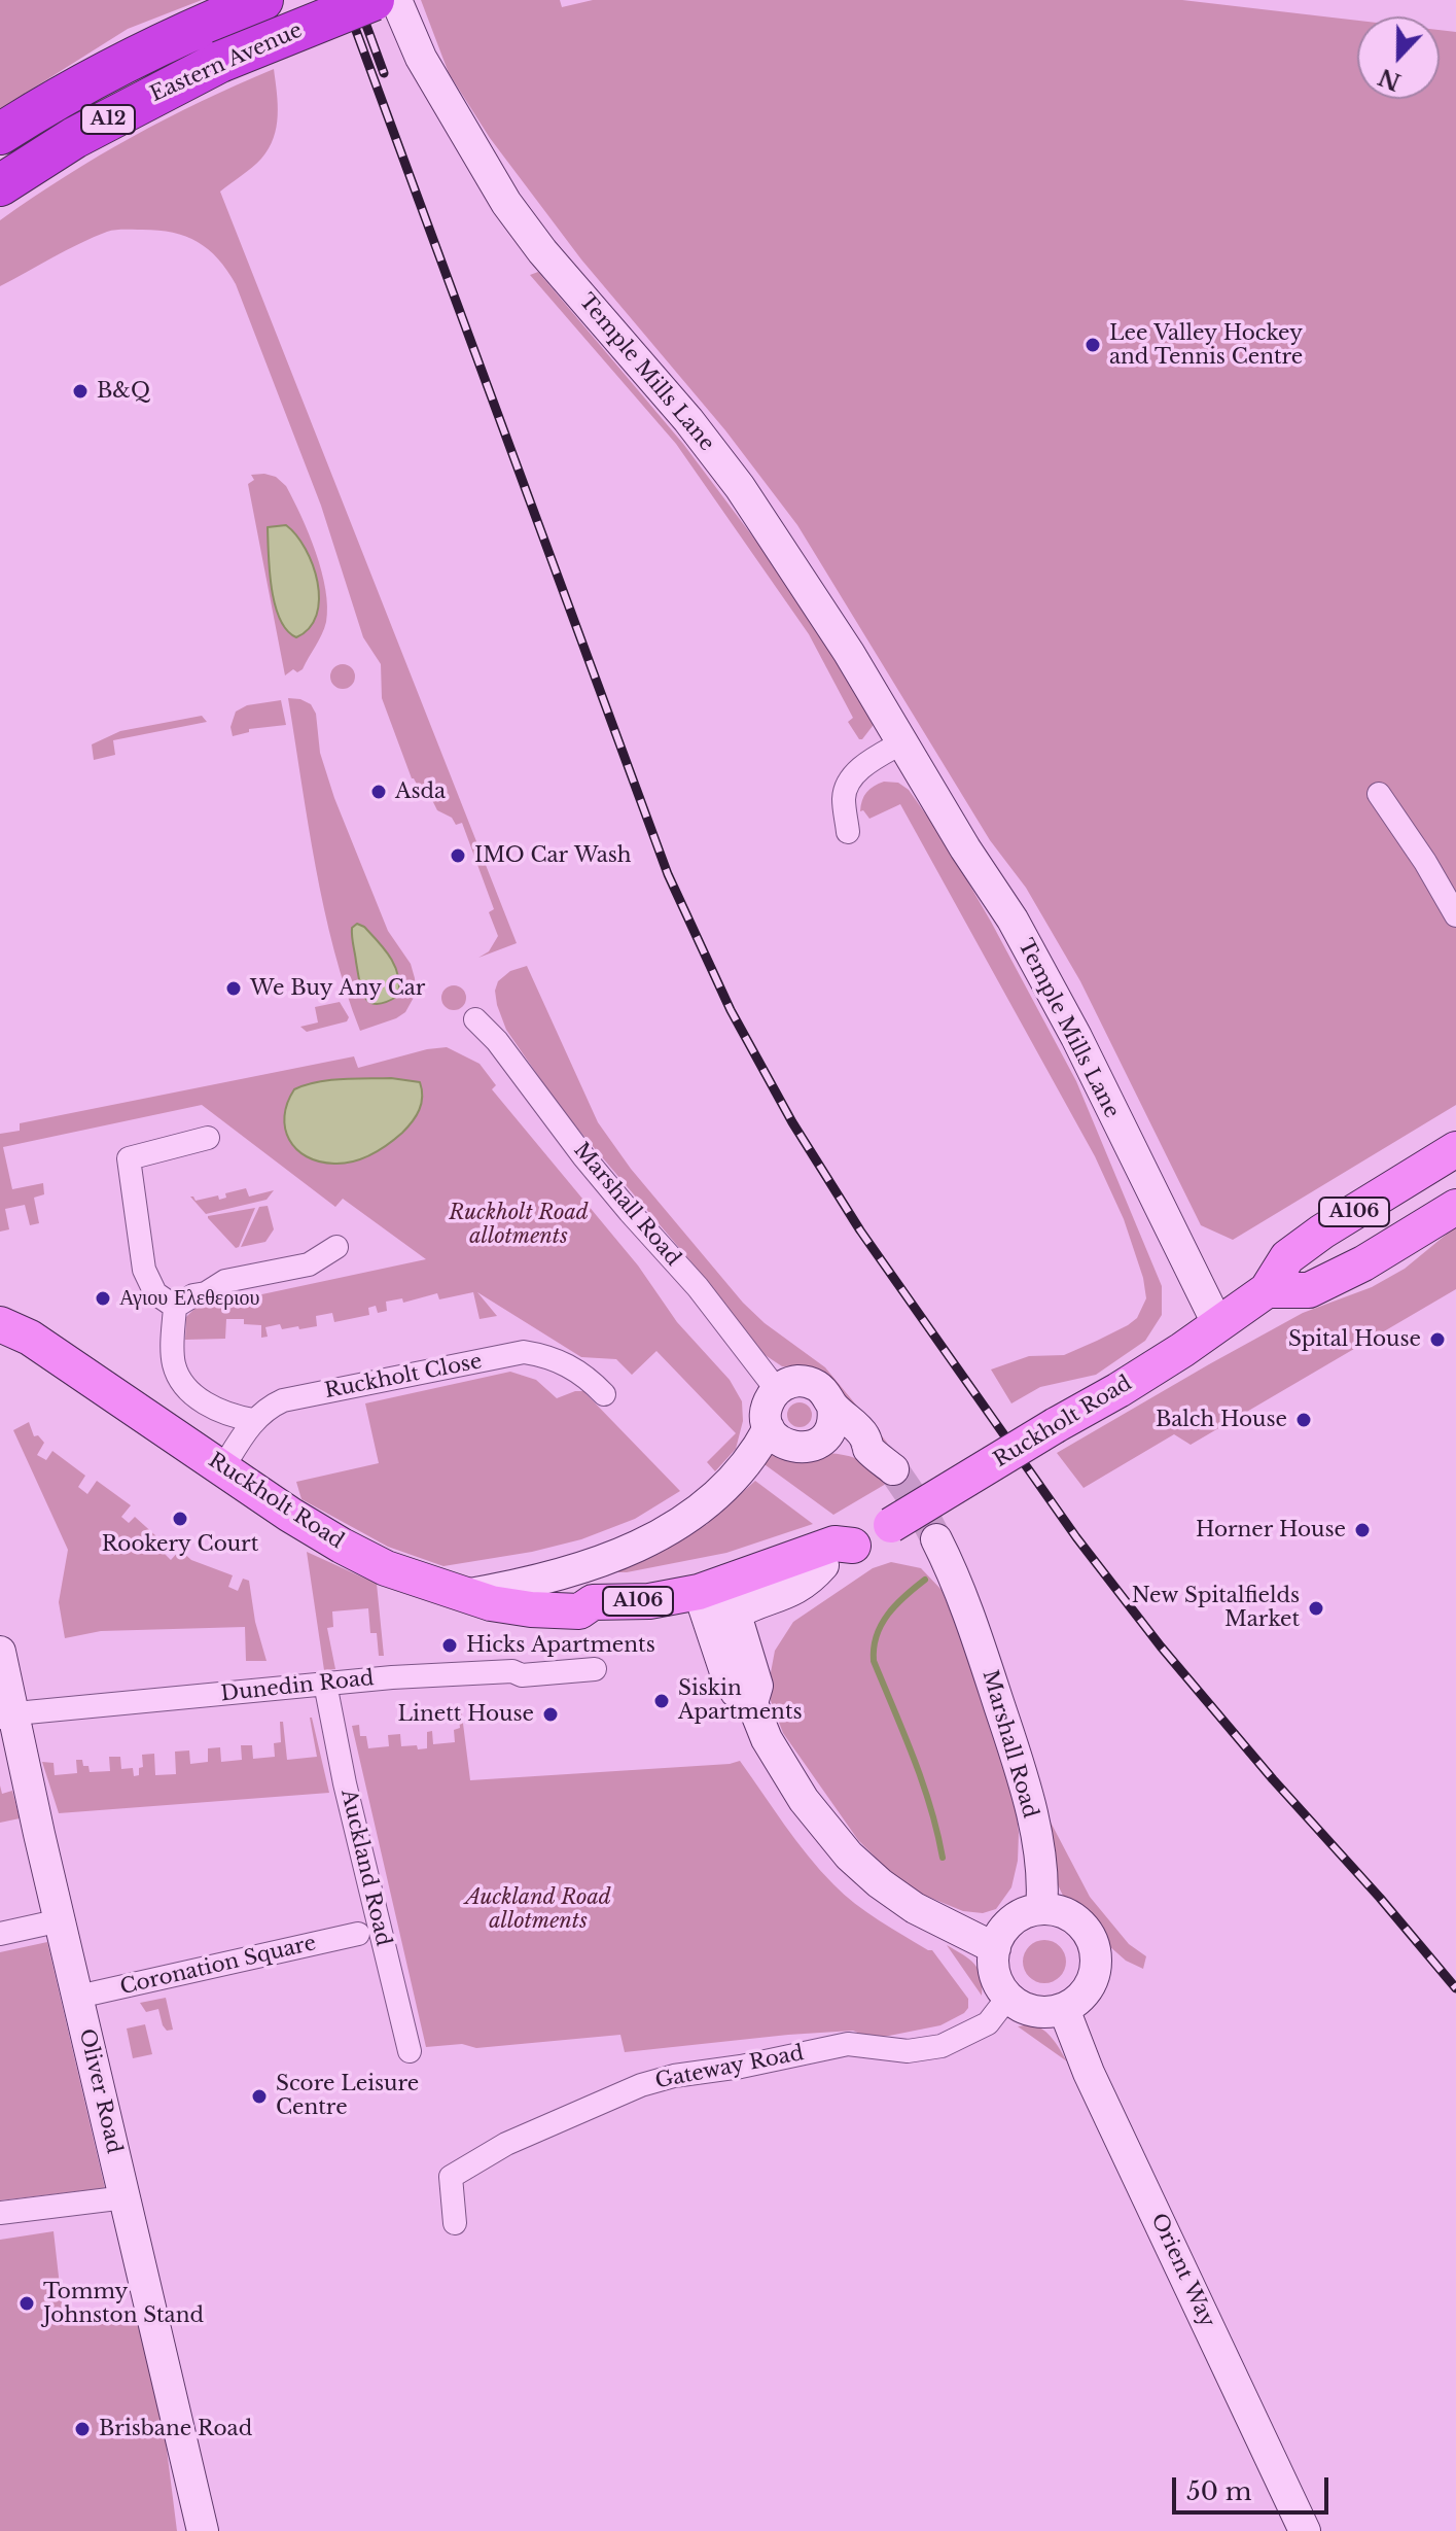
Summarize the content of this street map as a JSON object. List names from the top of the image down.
{
  "streets": {
    "highway": ["Eastern Avenue", "A12"],
    "main road": ["A106", "Ruckholt Road"],
    "street": [
      "Temple Mills Lane",
      "Marshall Road",
      "Ruckholt Close",
      "Dunedin Road",
      "Auckland Road",
      "Coronation Square",
      "Gateway Road",
      "Oliver Road",
      "Orient Way"
    ]
  },
  "crossings": [
    ["Temple Mills Lane", "Ruckholt Road"],
    ["Marshall Road", "Gateway Road"],
    ["Marshall Road", "Orient Way"],
    ["A106", "Ruckholt Road"],
    ["Ruckholt Close", "Ruckholt Road"],
    ["Dunedin Road", "Auckland Road"],
    ["Dunedin Road", "Oliver Road"],
    ["Coronation Square", "Oliver Road"],
    ["Gateway Road", "Orient Way"]
  ],
  "parks": ["Ruckholt Road allotments", "Auckland Road allotments"],
  "places": [
    "Lee Valley Hockey and Tennis Centre",
    "B&Q",
    "Asda",
    "IMO Car Wash",
    "We Buy Any Car",
    "Αγιου Ελεθεριου",
    "Spital House",
    "Balch House",
    "Rookery Court",
    "Horner House",
    "New Spitalfields Market",
    "Hicks Apartments",
    "Siskin Apartments",
    "Linett House",
    "Score Leisure Centre",
    "Tommy Johnston Stand",
    "Brisbane Road"
  ],
  "scale_bar": "50 m",
  "north": "bottom"
}
